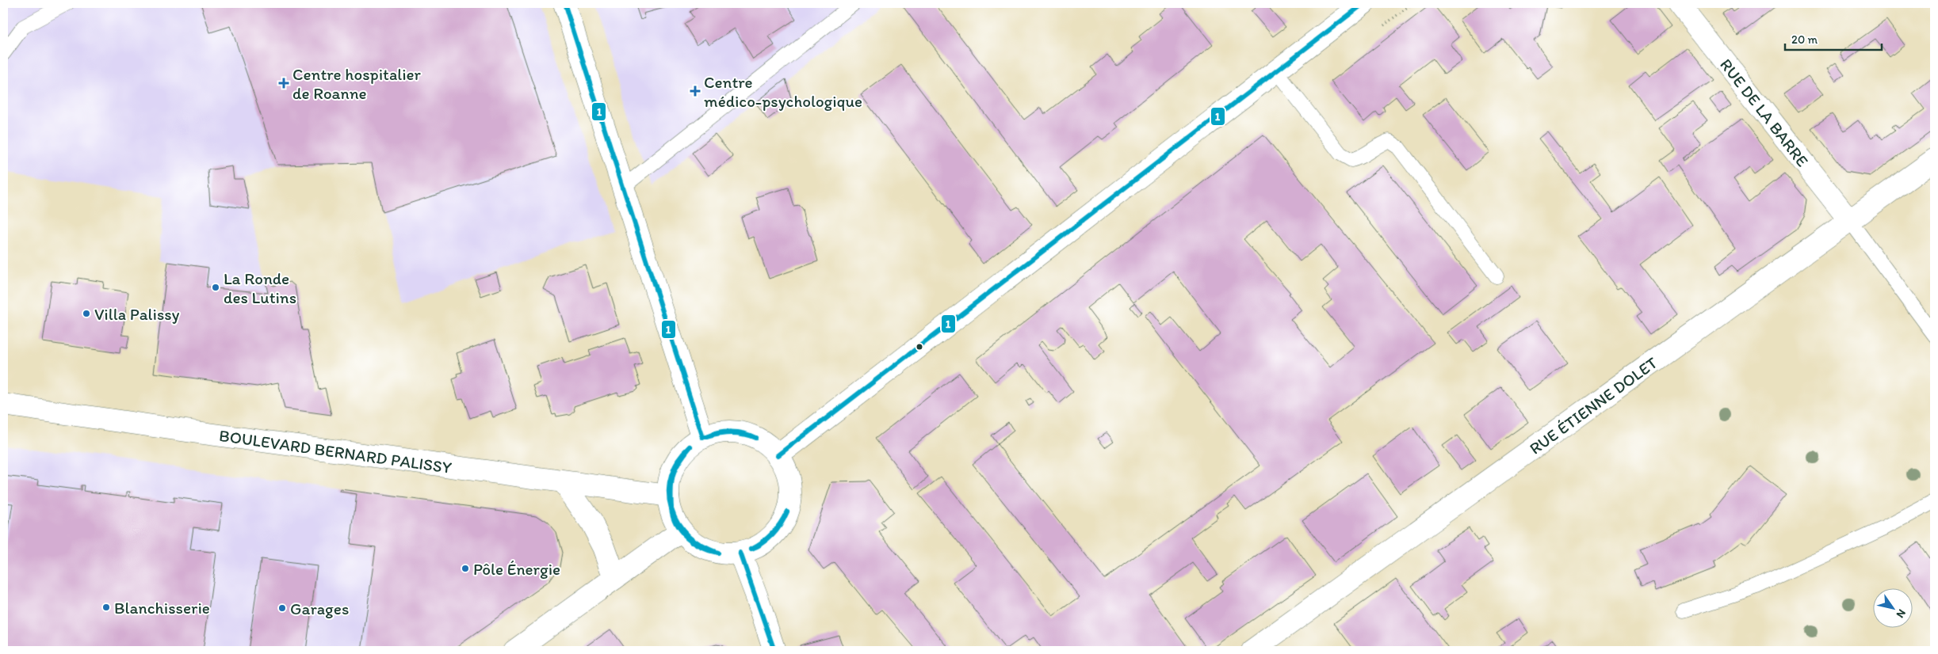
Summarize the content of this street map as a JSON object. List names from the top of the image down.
{
  "streets": {
    "main road": ["RUE DE LA BARRE", "RUE ÉTIENNE DOLET", "BOULEVARD BERNARD PALISSY"]
  },
  "crossings": [
    ["RUE DE LA BARRE", "RUE ÉTIENNE DOLET"]
  ],
  "places": {
    "health": ["Centre hospitalier de Roanne", "Centre médico-psychologique"],
    "other": [
      "La Ronde des Lutins",
      "Villa Palissy",
      "Pôle Énergie",
      "Blanchisserie",
      "Garages"
    ]
  },
  "lines": ["transit line 1"],
  "scale_bar": "20 m",
  "north": "bottom right"
}
